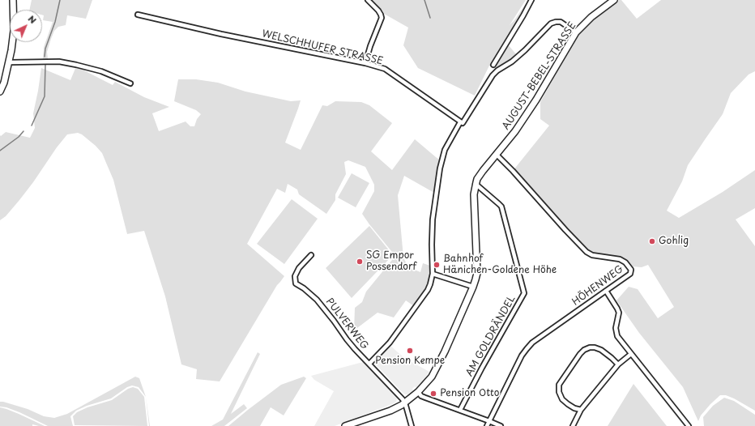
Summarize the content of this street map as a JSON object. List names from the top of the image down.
{
  "streets": {
    "main road": ["AUGUST-BEBEL-STRASSE"],
    "street": [
      "WELSCHHUFER STRASSE",
      "HÖHENWEG",
      "PULVERWEG",
      "AM GOLDRÄNDEL"
    ]
  },
  "crossings": [
    ["AUGUST-BEBEL-STRASSE", "HÖHENWEG"],
    ["AUGUST-BEBEL-STRASSE", "AM GOLDRÄNDEL"]
  ],
  "places": [
    "Gohlig",
    "SG Empor Possendorf",
    "Bahnhof Hänichen-Goldene Höhe",
    "Pension Kempe",
    "Pension Otto"
  ],
  "north": "top right"
}
